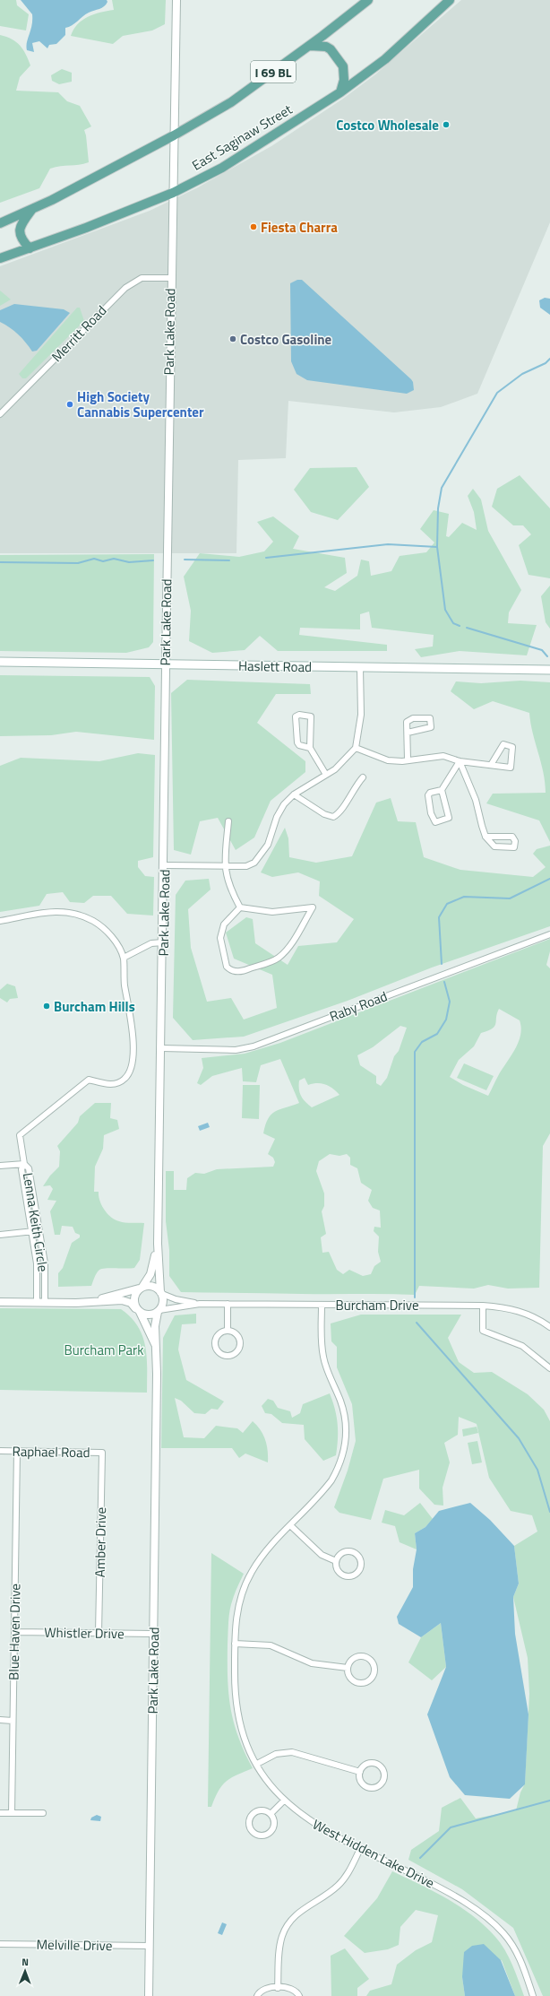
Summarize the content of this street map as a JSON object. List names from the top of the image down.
{
  "streets": {
    "main road": ["I 69 BL", "East Saginaw Street", "Haslett Road"],
    "street": [
      "Park Lake Road",
      "Merritt Road",
      "Raby Road",
      "Lenna Keith Circle",
      "Burcham Drive",
      "Raphael Road",
      "Amber Drive",
      "Blue Haven Drive",
      "Whistler Drive",
      "West Hidden Lake Drive",
      "Melville Drive"
    ]
  },
  "crossings": [
    ["I 69 BL", "Park Lake Road"],
    ["East Saginaw Street", "Park Lake Road"],
    ["Park Lake Road", "Merritt Road"],
    ["Park Lake Road", "Haslett Road"],
    ["Park Lake Road", "Raby Road"],
    ["Park Lake Road", "Burcham Drive"],
    ["Park Lake Road", "Whistler Drive"],
    ["Park Lake Road", "Melville Drive"],
    ["Burcham Drive", "West Hidden Lake Drive"],
    ["Raphael Road", "Amber Drive"],
    ["Raphael Road", "Blue Haven Drive"],
    ["Amber Drive", "Whistler Drive"],
    ["Blue Haven Drive", "Whistler Drive"]
  ],
  "parks": ["Burcham Park"],
  "places": [
    "Costco Wholesale",
    "Fiesta Charra",
    "Costco Gasoline",
    "High Society Cannabis Supercenter",
    "Burcham Hills"
  ],
  "north": "top"
}
